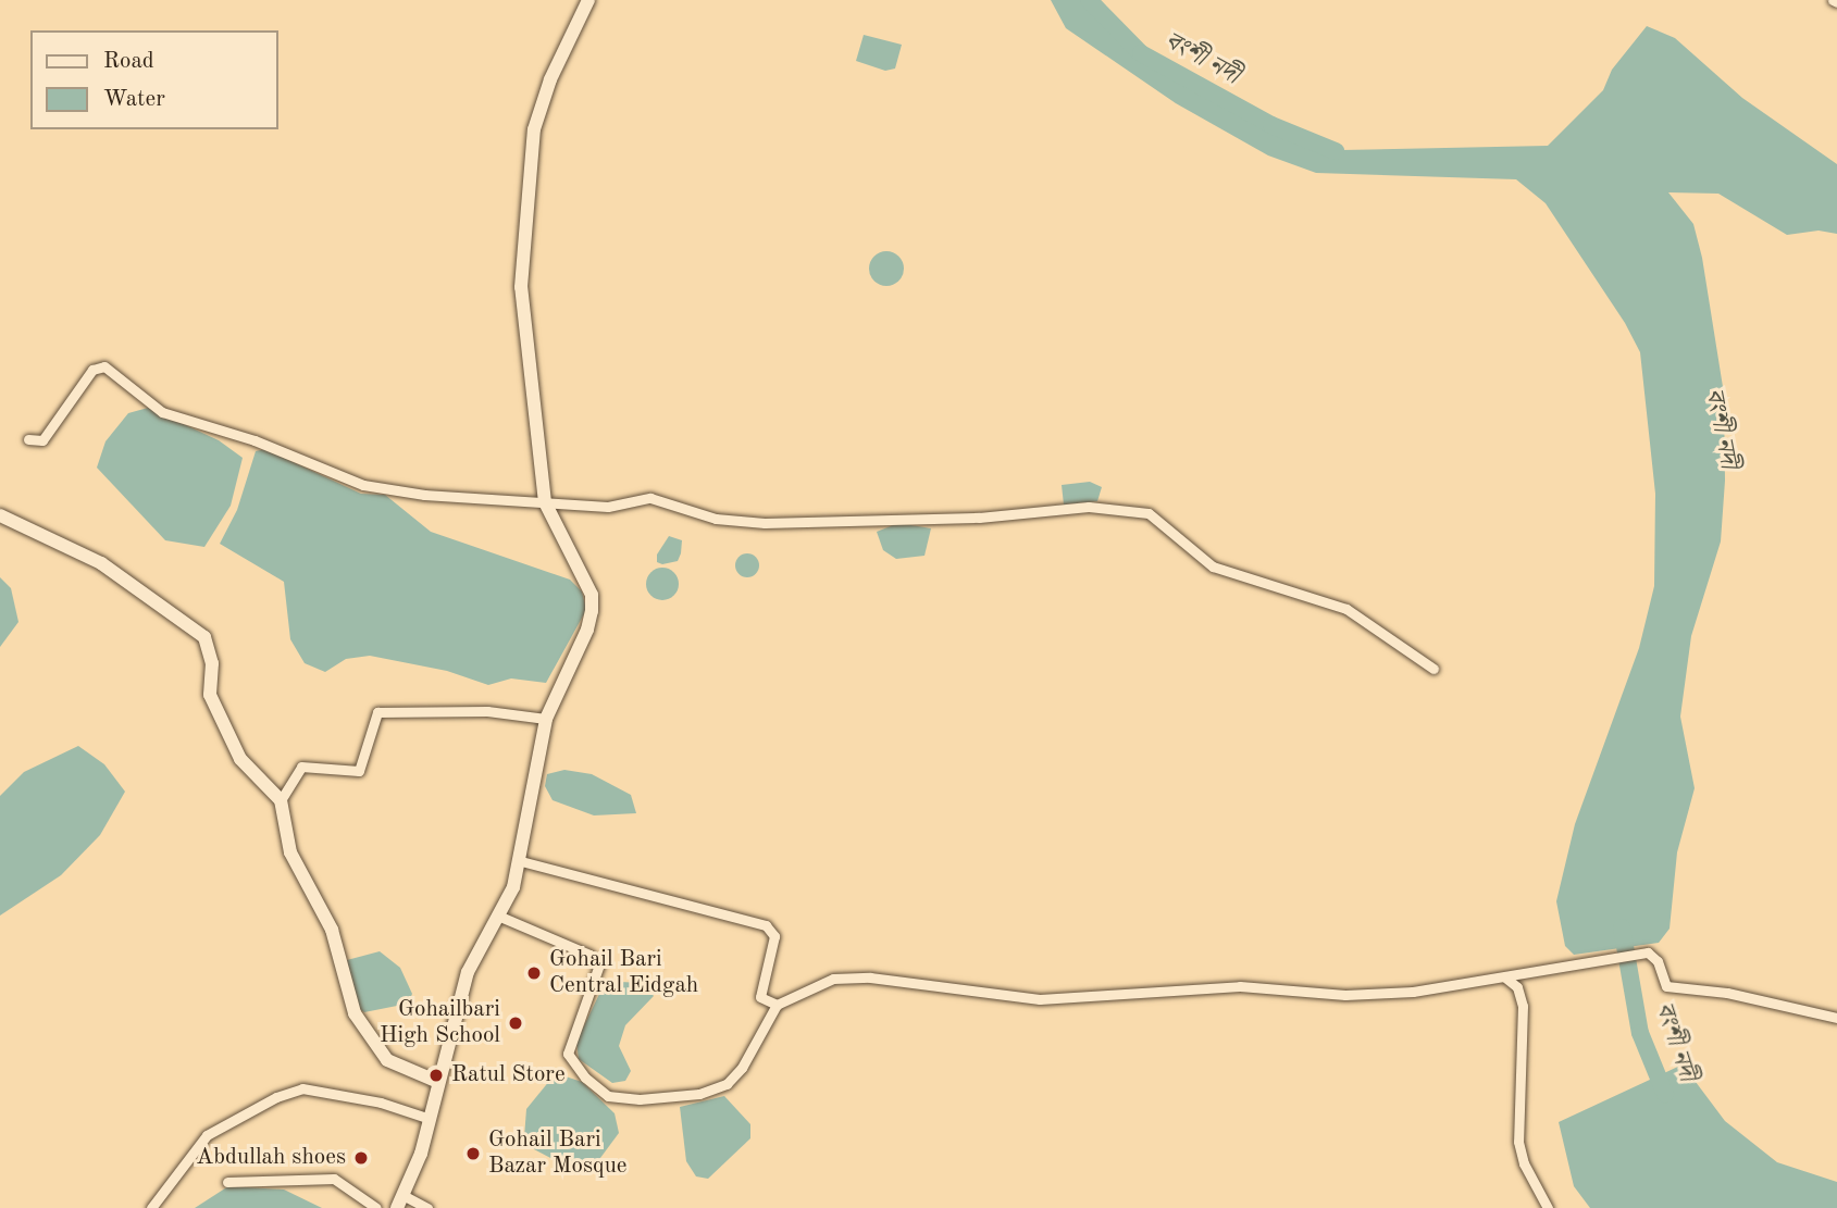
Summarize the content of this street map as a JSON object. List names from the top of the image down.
{
  "water": ["বংশী নদী"],
  "places": [
    "Gohail Bari Central Eidgah",
    "Gohailbari High School",
    "Ratul Store",
    "Gohail Bari Bazar Mosque",
    "Abdullah shoes"
  ],
  "legend": ["Road", "Water"]
}
